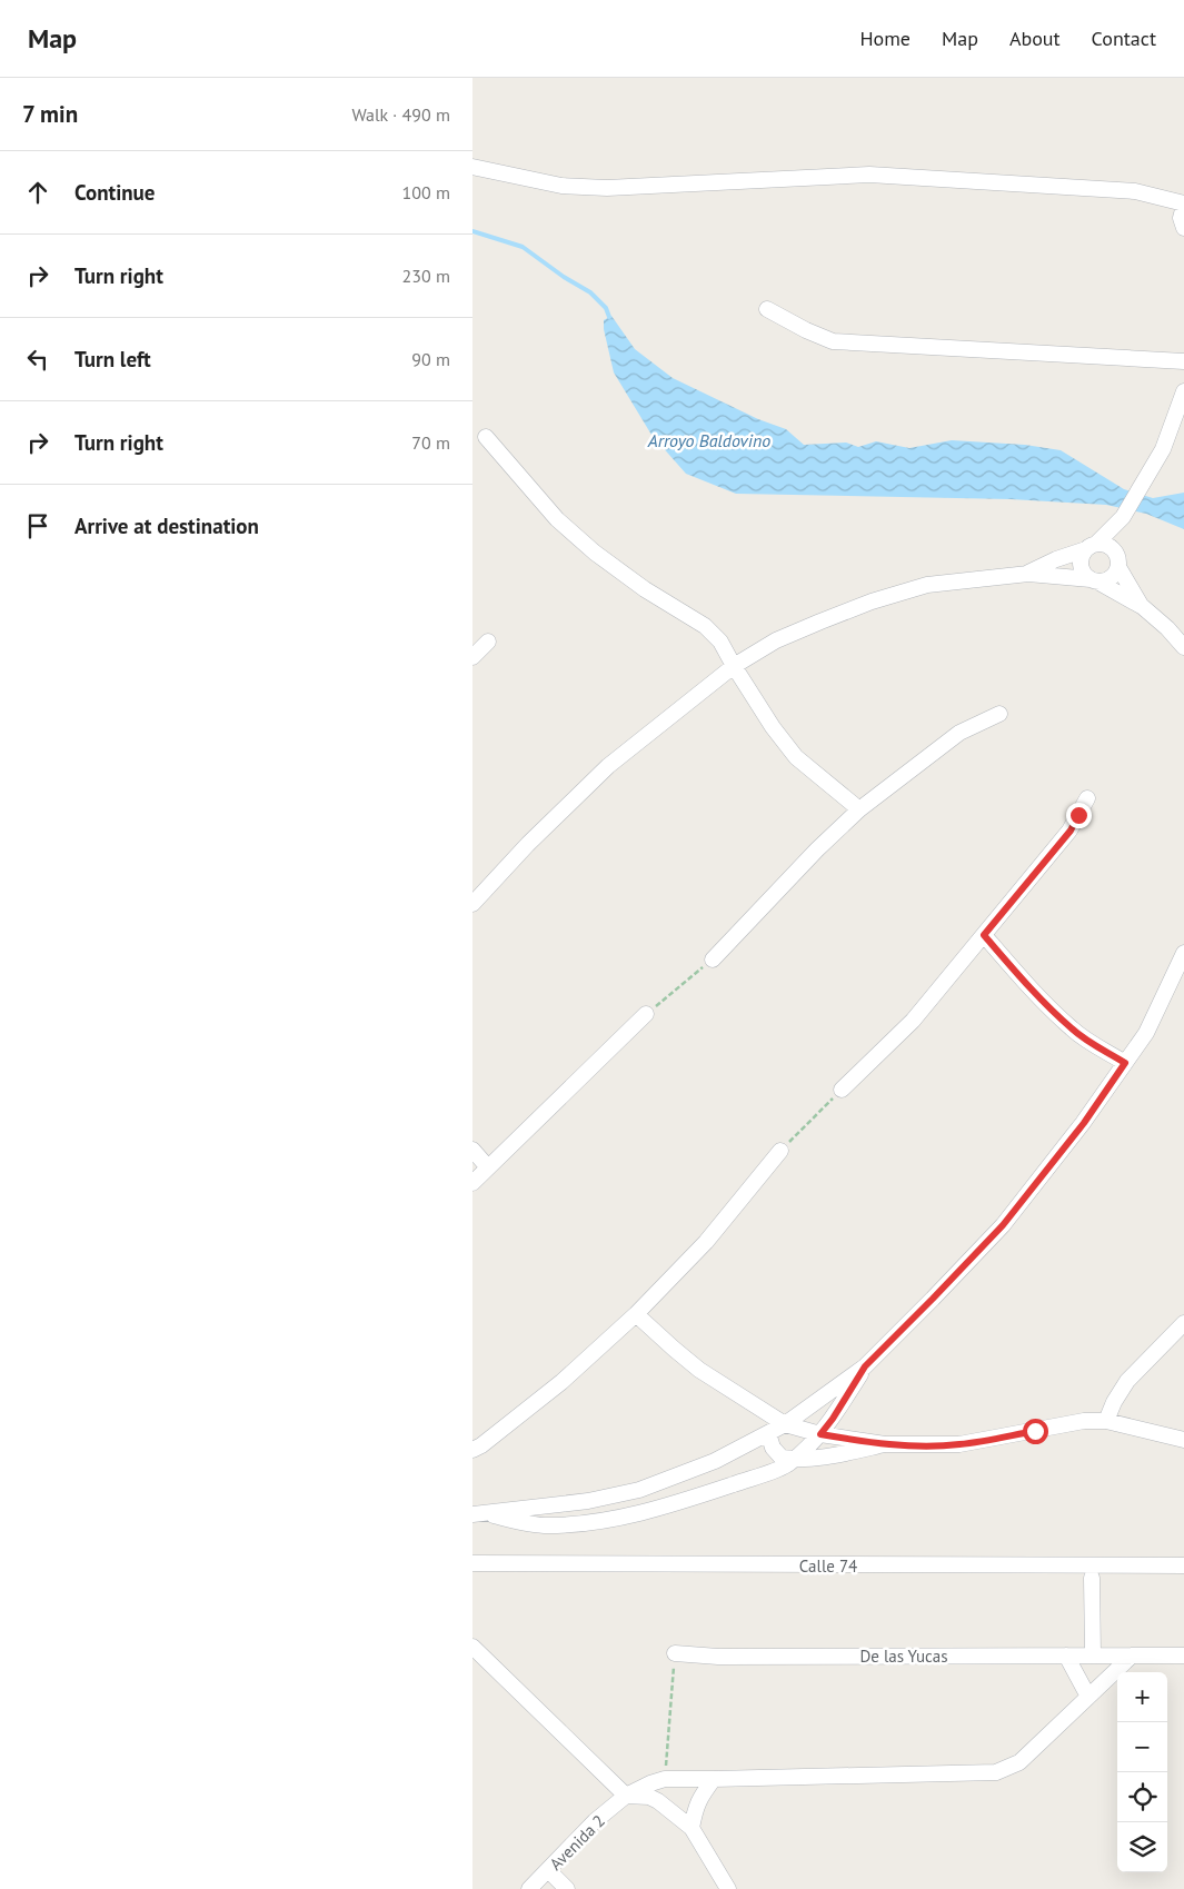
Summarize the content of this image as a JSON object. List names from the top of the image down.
{
  "streets": {
    "street": ["Calle 74", "De las Yucas", "Avenida 2"]
  },
  "water": ["Arroyo Baldovino"],
  "page": {
    "header": "Map",
    "nav": [
      "Home",
      "Map",
      "About",
      "Contact"
    ],
    "heading": ["7 min", "Walk · 490 m"],
    "list": [
      ["Continue", "100 m"],
      ["Turn right", "230 m"],
      ["Turn left", "90 m"],
      ["Turn right", "70 m"],
      "Arrive at destination"
    ],
    "map_buttons": ["+", "−"]
  }
}
